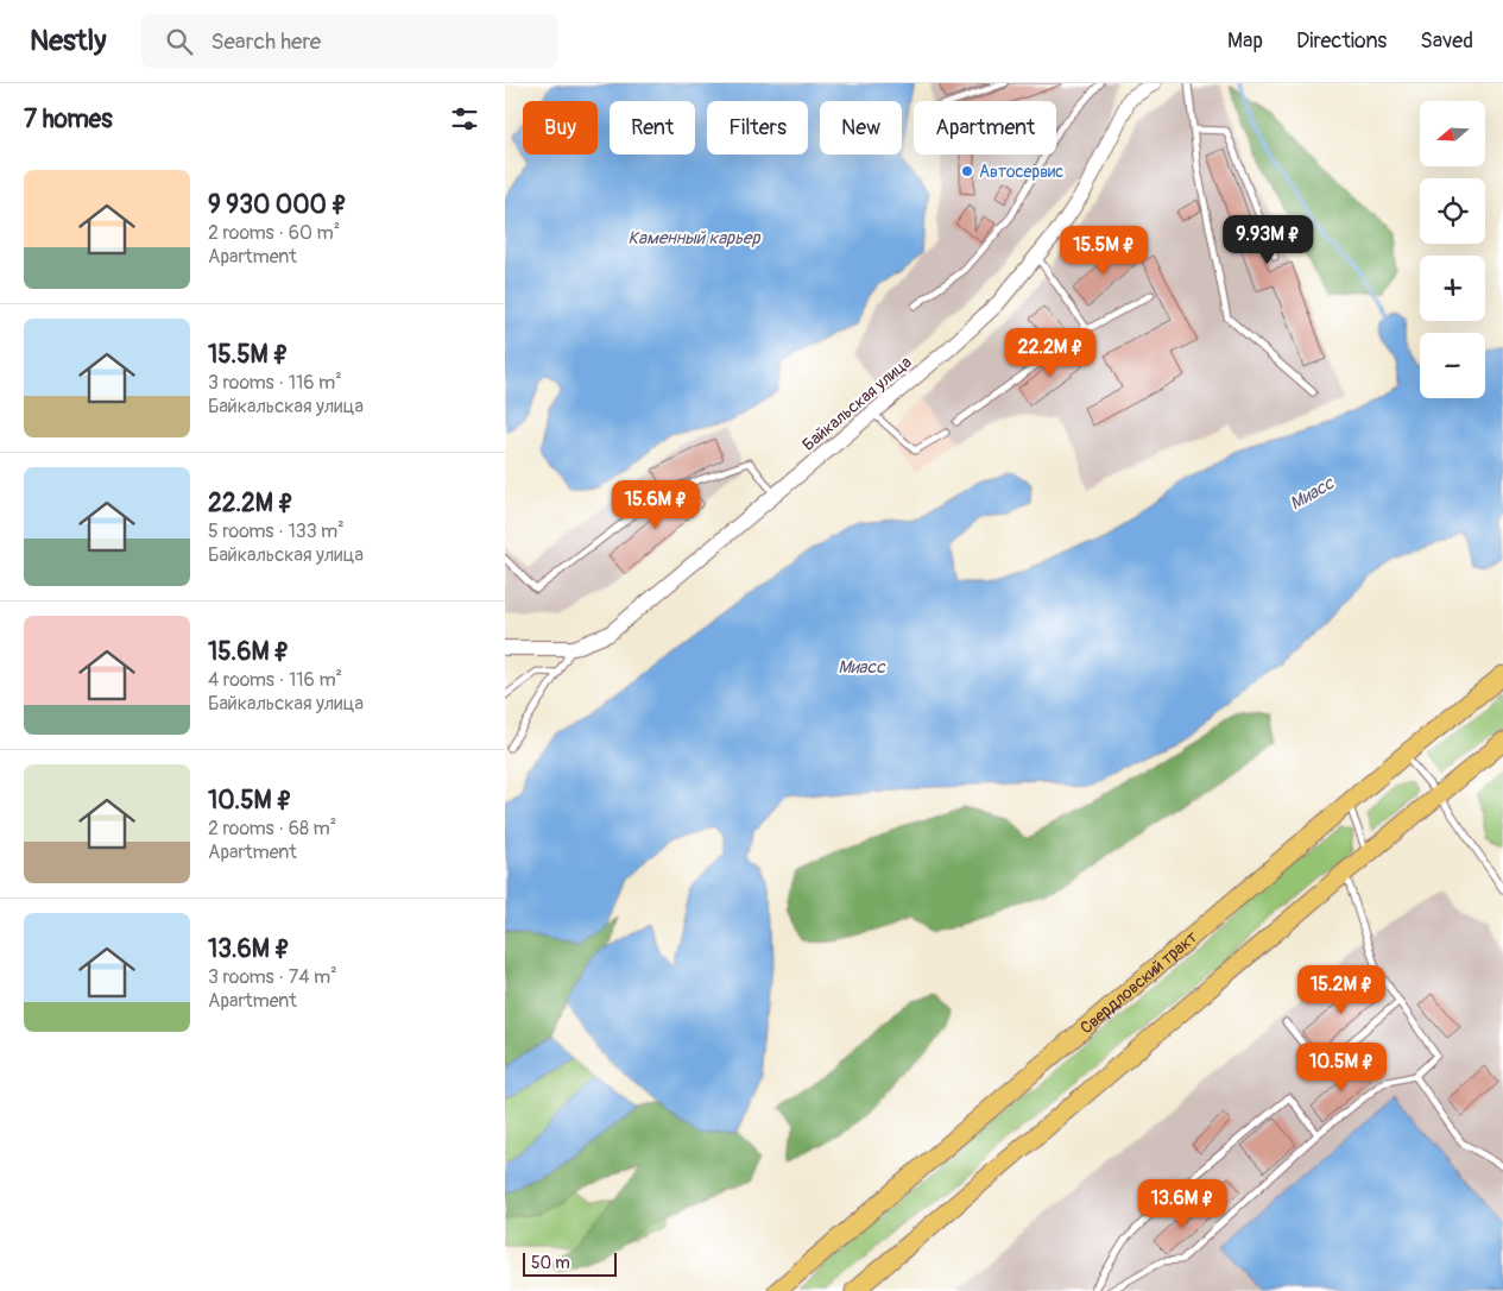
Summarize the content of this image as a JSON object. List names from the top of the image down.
{
  "streets": {
    "main road": ["Свердловский тракт"],
    "street": ["Байкальская улица"]
  },
  "water": ["Каменный карьер", "Миасс"],
  "places": ["Автосервис"],
  "scale_bar": "50 m",
  "north": "left",
  "page": {
    "header": "Nestly",
    "search": "Search here",
    "nav": ["Map", "Directions", "Saved"],
    "heading": "7 homes",
    "map_buttons": ["+", "−"],
    "chip": [
      "Buy",
      "Rent",
      "Filters",
      "New",
      "Apartment"
    ],
    "list": [
      {
        "name": "9 930 000 ₽",
        "note": "2 rooms · 60 m² · Apartment"
      },
      {
        "name": "15.5M ₽",
        "note": "3 rooms · 116 m² · Байкальская улица"
      },
      {
        "name": "22.2M ₽",
        "note": "5 rooms · 133 m² · Байкальская улица"
      },
      {
        "name": "15.6M ₽",
        "note": "4 rooms · 116 m² · Байкальская улица"
      },
      {
        "name": "10.5M ₽",
        "note": "2 rooms · 68 m² · Apartment"
      },
      {
        "name": "13.6M ₽",
        "note": "3 rooms · 74 m² · Apartment"
      }
    ],
    "price": [
      "9.93M ₽",
      "15.5M ₽",
      "22.2M ₽",
      "15.6M ₽",
      "15.2M ₽",
      "10.5M ₽",
      "13.6M ₽"
    ],
    "scale": "50 m"
  }
}
